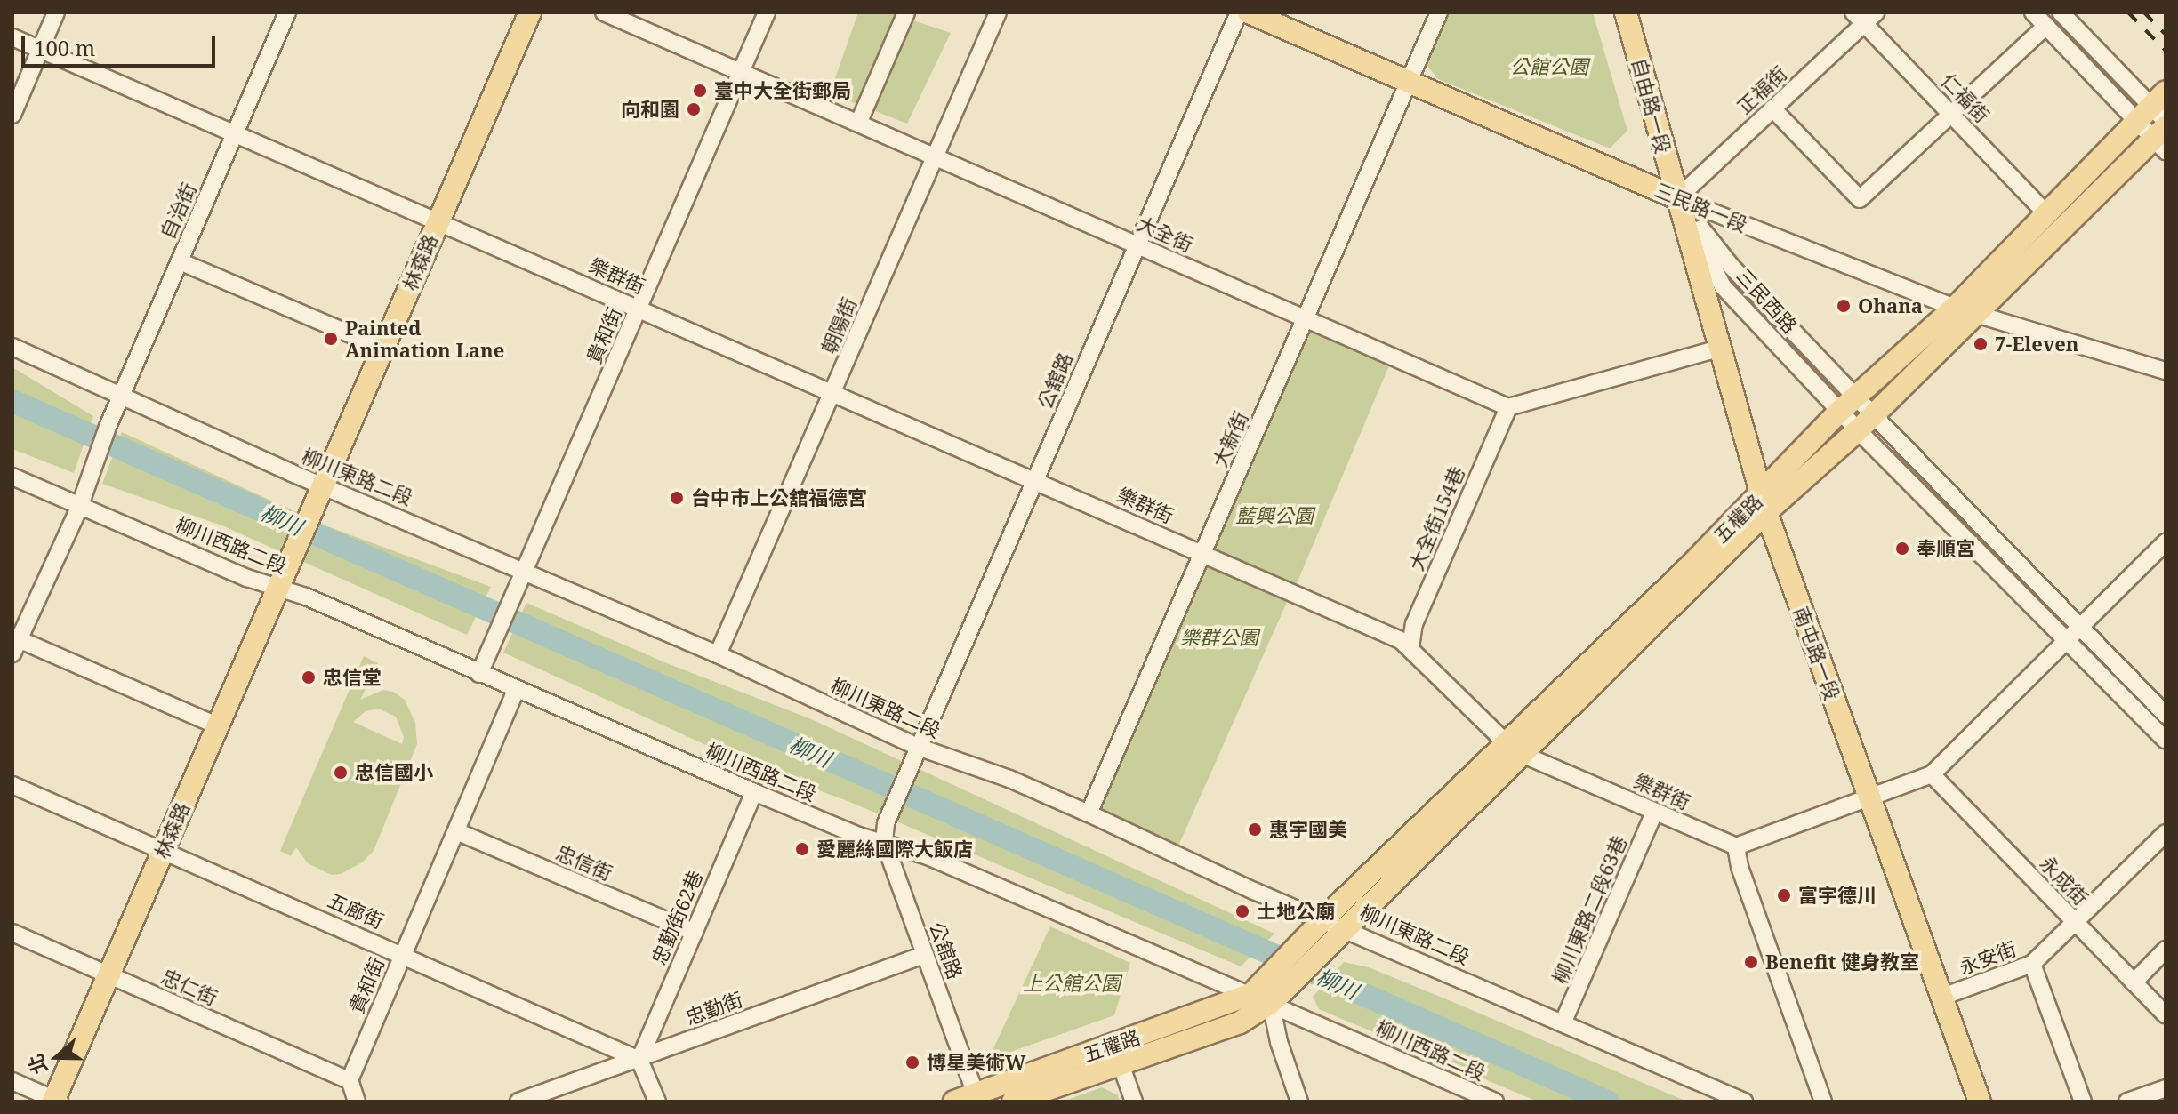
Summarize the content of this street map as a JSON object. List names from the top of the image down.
{
  "streets": {
    "main road": [
      "自由路一段",
      "三民路一段",
      "林森路",
      "五權路",
      "南屯路一段"
    ],
    "street": [
      "正福街",
      "仁福街",
      "自治街",
      "大全街",
      "樂群街",
      "三民西路",
      "朝陽街",
      "貴和街",
      "公舘路",
      "大新街",
      "柳川東路二段",
      "大全街154巷",
      "柳川西路二段",
      "忠信街",
      "永成街",
      "柳川東路二段63巷",
      "五廊街",
      "忠勤街62巷",
      "永安街",
      "忠仁街",
      "忠勤街"
    ]
  },
  "crossings": [
    ["正福街", "仁福街"],
    ["正福街", "自由路一段"],
    ["正福街", "三民路一段"],
    ["正福街", "三民西路"],
    ["正福街", "南屯路一段"],
    ["仁福街", "五權路"],
    ["自由路一段", "三民路一段"],
    ["自由路一段", "三民西路"],
    ["自由路一段", "南屯路一段"],
    ["三民路一段", "三民西路"],
    ["三民路一段", "大新街"],
    ["三民路一段", "五權路"],
    ["三民路一段", "南屯路一段"],
    ["自治街", "樂群街"],
    ["自治街", "柳川東路二段"],
    ["自治街", "柳川西路二段"],
    ["大全街", "朝陽街"],
    ["大全街", "貴和街"],
    ["大全街", "公舘路"],
    ["大全街", "大新街"],
    ["大全街", "大全街154巷"],
    ["林森路", "樂群街"],
    ["林森路", "柳川東路二段"],
    ["林森路", "柳川西路二段"],
    ["林森路", "五廊街"],
    ["林森路", "忠仁街"],
    ["樂群街", "朝陽街"],
    ["樂群街", "貴和街"],
    ["樂群街", "公舘路"],
    ["樂群街", "大新街"],
    ["樂群街", "大全街154巷"],
    ["樂群街", "五權路"],
    ["樂群街", "柳川東路二段63巷"],
    ["三民西路", "五權路"],
    ["三民西路", "南屯路一段"],
    ["朝陽街", "柳川東路二段"],
    ["貴和街", "柳川東路二段"],
    ["貴和街", "柳川西路二段"],
    ["貴和街", "忠信街"],
    ["貴和街", "五廊街"],
    ["貴和街", "忠仁街"],
    ["公舘路", "柳川東路二段"],
    ["公舘路", "五權路"],
    ["公舘路", "柳川西路二段"],
    ["公舘路", "忠勤街"],
    ["大新街", "柳川東路二段"],
    ["柳川東路二段", "五權路"],
    ["柳川東路二段", "柳川東路二段63巷"],
    ["五權路", "柳川西路二段"],
    ["五權路", "南屯路一段"],
    ["柳川西路二段", "忠勤街62巷"],
    ["南屯路一段", "永安街"],
    ["忠信街", "忠勤街62巷"],
    ["永成街", "永安街"],
    ["五廊街", "忠勤街62巷"],
    ["五廊街", "忠勤街"],
    ["忠勤街62巷", "忠勤街"]
  ],
  "water": ["柳川"],
  "parks": [
    "公館公園",
    "藍興公園",
    "樂群公園",
    "上公館公園"
  ],
  "places": [
    "臺中大全街郵局",
    "向和園",
    "Ohana",
    "Painted Animation Lane",
    "7-Eleven",
    "台中市上公舘福德宮",
    "奉順宮",
    "忠信堂",
    "忠信國小",
    "惠宇國美",
    "愛麗絲國際大飯店",
    "富宇德川",
    "土地公廟",
    "Benefit 健身教室",
    "博星美術W"
  ],
  "scale_bar": "100 m",
  "north": "left"
}
